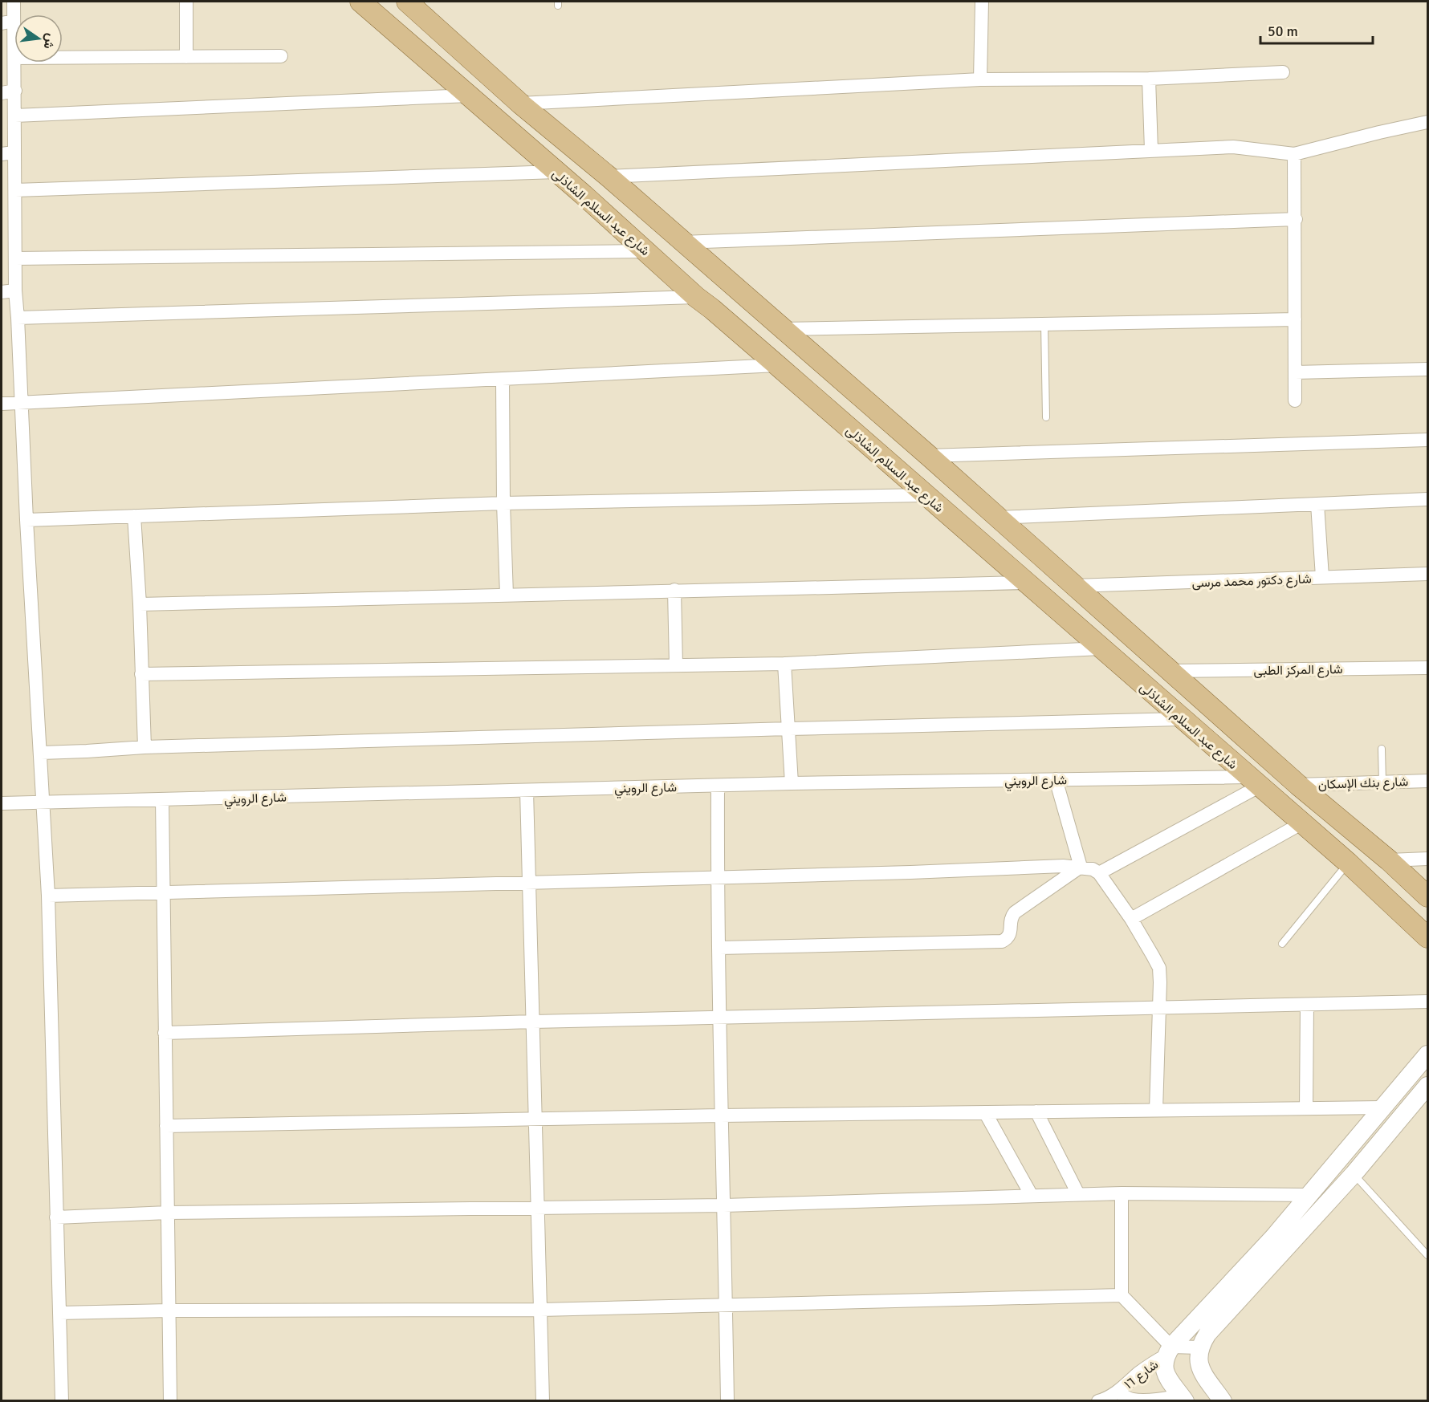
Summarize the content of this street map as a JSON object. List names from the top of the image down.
{
  "streets": {
    "main road": ["شارع عبد السلام الشاذلى"],
    "street": [
      "شارع دكتور محمد مرسى",
      "شارع المركز الطبى",
      "شارع الرويني",
      "شارع بنك الإسكان",
      "شارع ١٦"
    ]
  },
  "crossings": [
    ["شارع عبد السلام الشاذلى", "شارع الرويني"]
  ],
  "scale_bar": "50 m",
  "north": "right"
}
